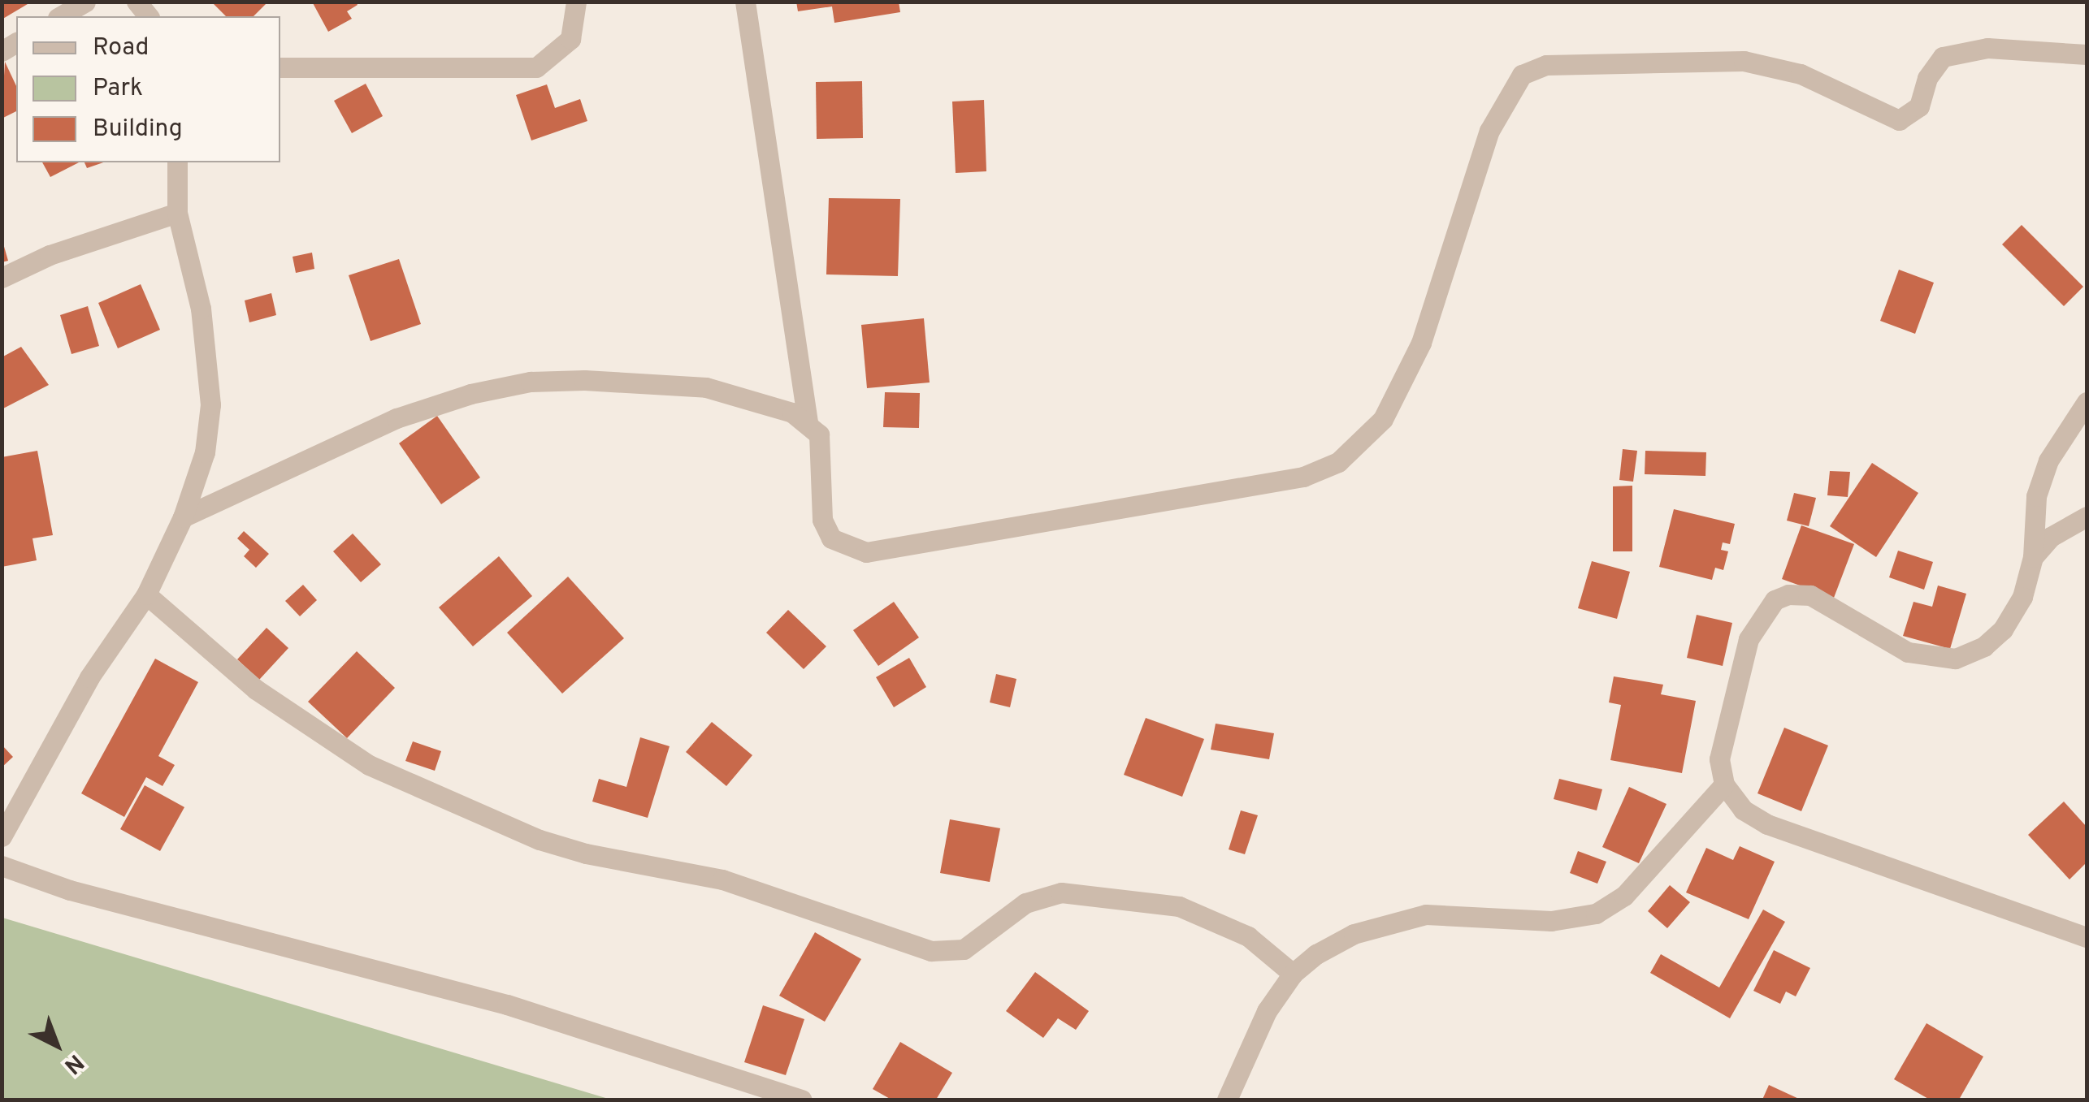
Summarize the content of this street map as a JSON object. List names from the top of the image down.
{
  "legend": ["Road", "Park", "Building"],
  "north": "bottom right"
}
